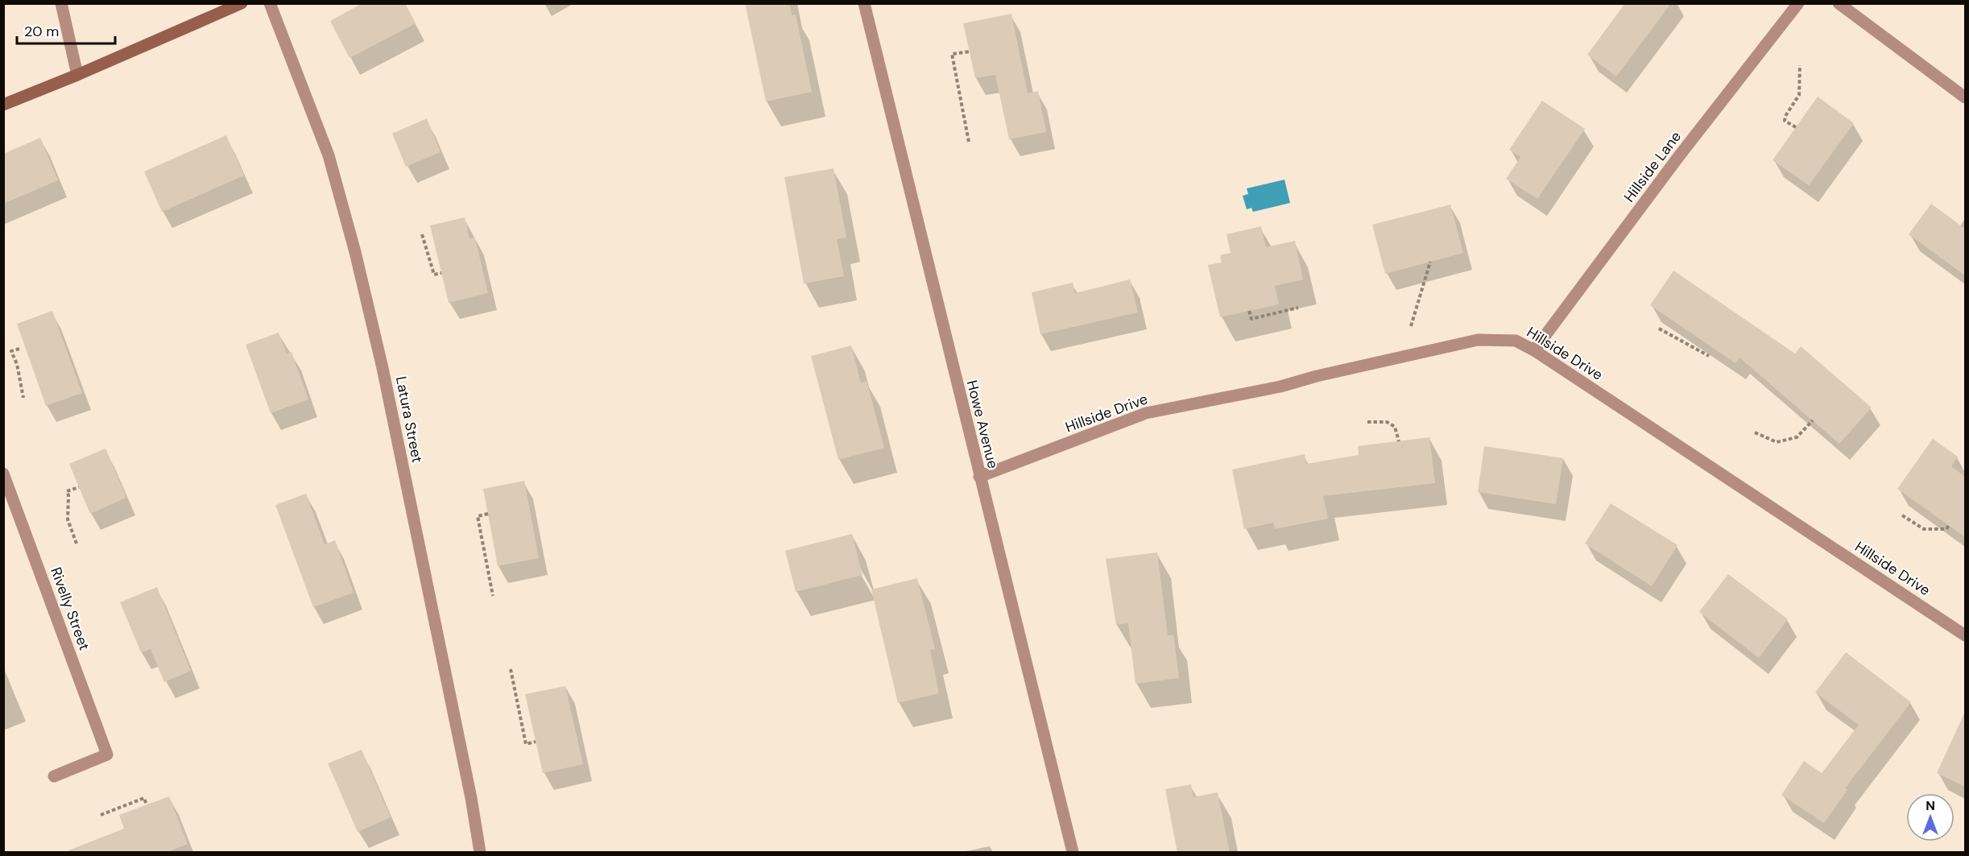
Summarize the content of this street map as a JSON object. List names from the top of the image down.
{
  "streets": {
    "street": [
      "Hillside Lane",
      "Hillside Drive",
      "Latura Street",
      "Howe Avenue",
      "Rivelly Street"
    ]
  },
  "crossings": [
    ["Hillside Lane", "Hillside Drive"],
    ["Hillside Drive", "Howe Avenue"]
  ],
  "scale_bar": "20 m",
  "north": "top"
}
